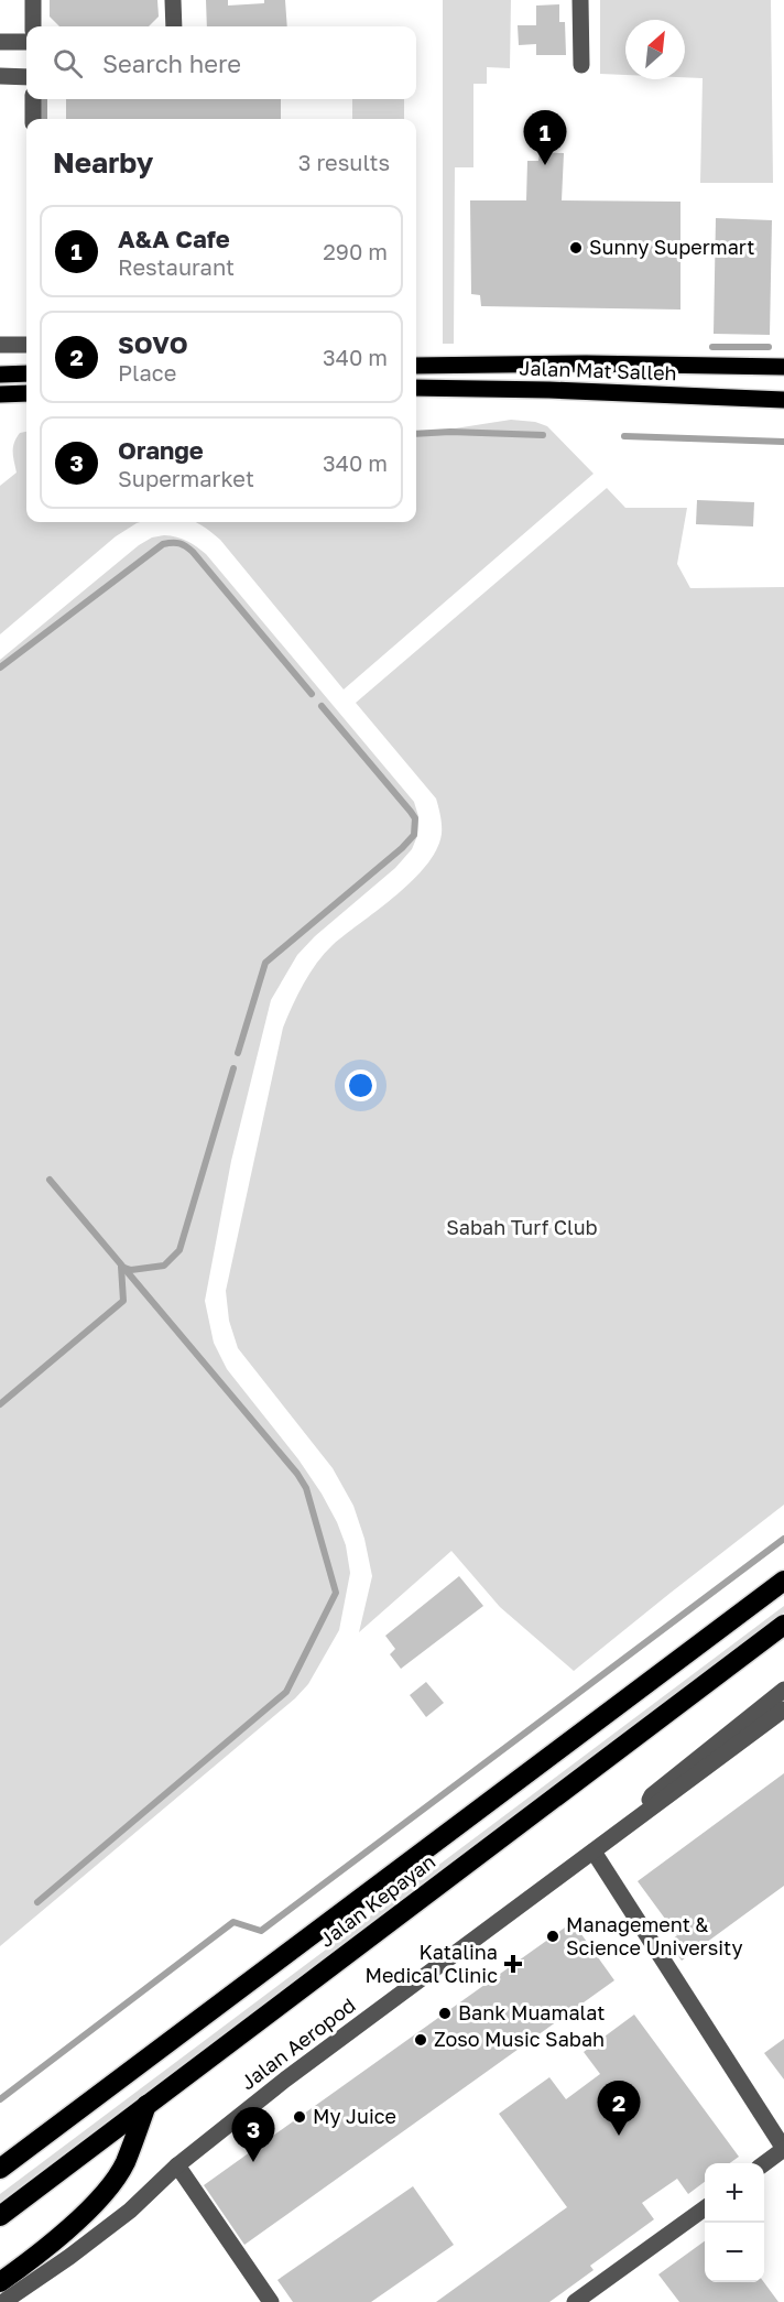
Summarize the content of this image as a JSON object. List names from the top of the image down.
{
  "streets": {
    "highway": ["Jalan Kepayan"],
    "main road": ["Jalan Mat Salleh"],
    "street": ["Jalan Aeropod"]
  },
  "parks": ["Sabah Turf Club"],
  "places": {
    "other": [
      "Sunny Supermart",
      "Management & Science University",
      "Bank Muamalat",
      "Zoso Music Sabah",
      "My Juice"
    ],
    "health": ["Katalina Medical Clinic"]
  },
  "north": "top right",
  "page": {
    "search": "Search here",
    "pins": ["1", "2", "3"],
    "heading": ["Nearby", "3 results"],
    "list": [
      {
        "mark": "1",
        "name": "A&A Cafe",
        "note": "Restaurant",
        "value": "290 m"
      },
      {
        "mark": "2",
        "name": "SOVO",
        "note": "Place",
        "value": "340 m"
      },
      {
        "mark": "3",
        "name": "Orange",
        "note": "Supermarket",
        "value": "340 m"
      }
    ],
    "map_buttons": ["+", "−"]
  }
}
